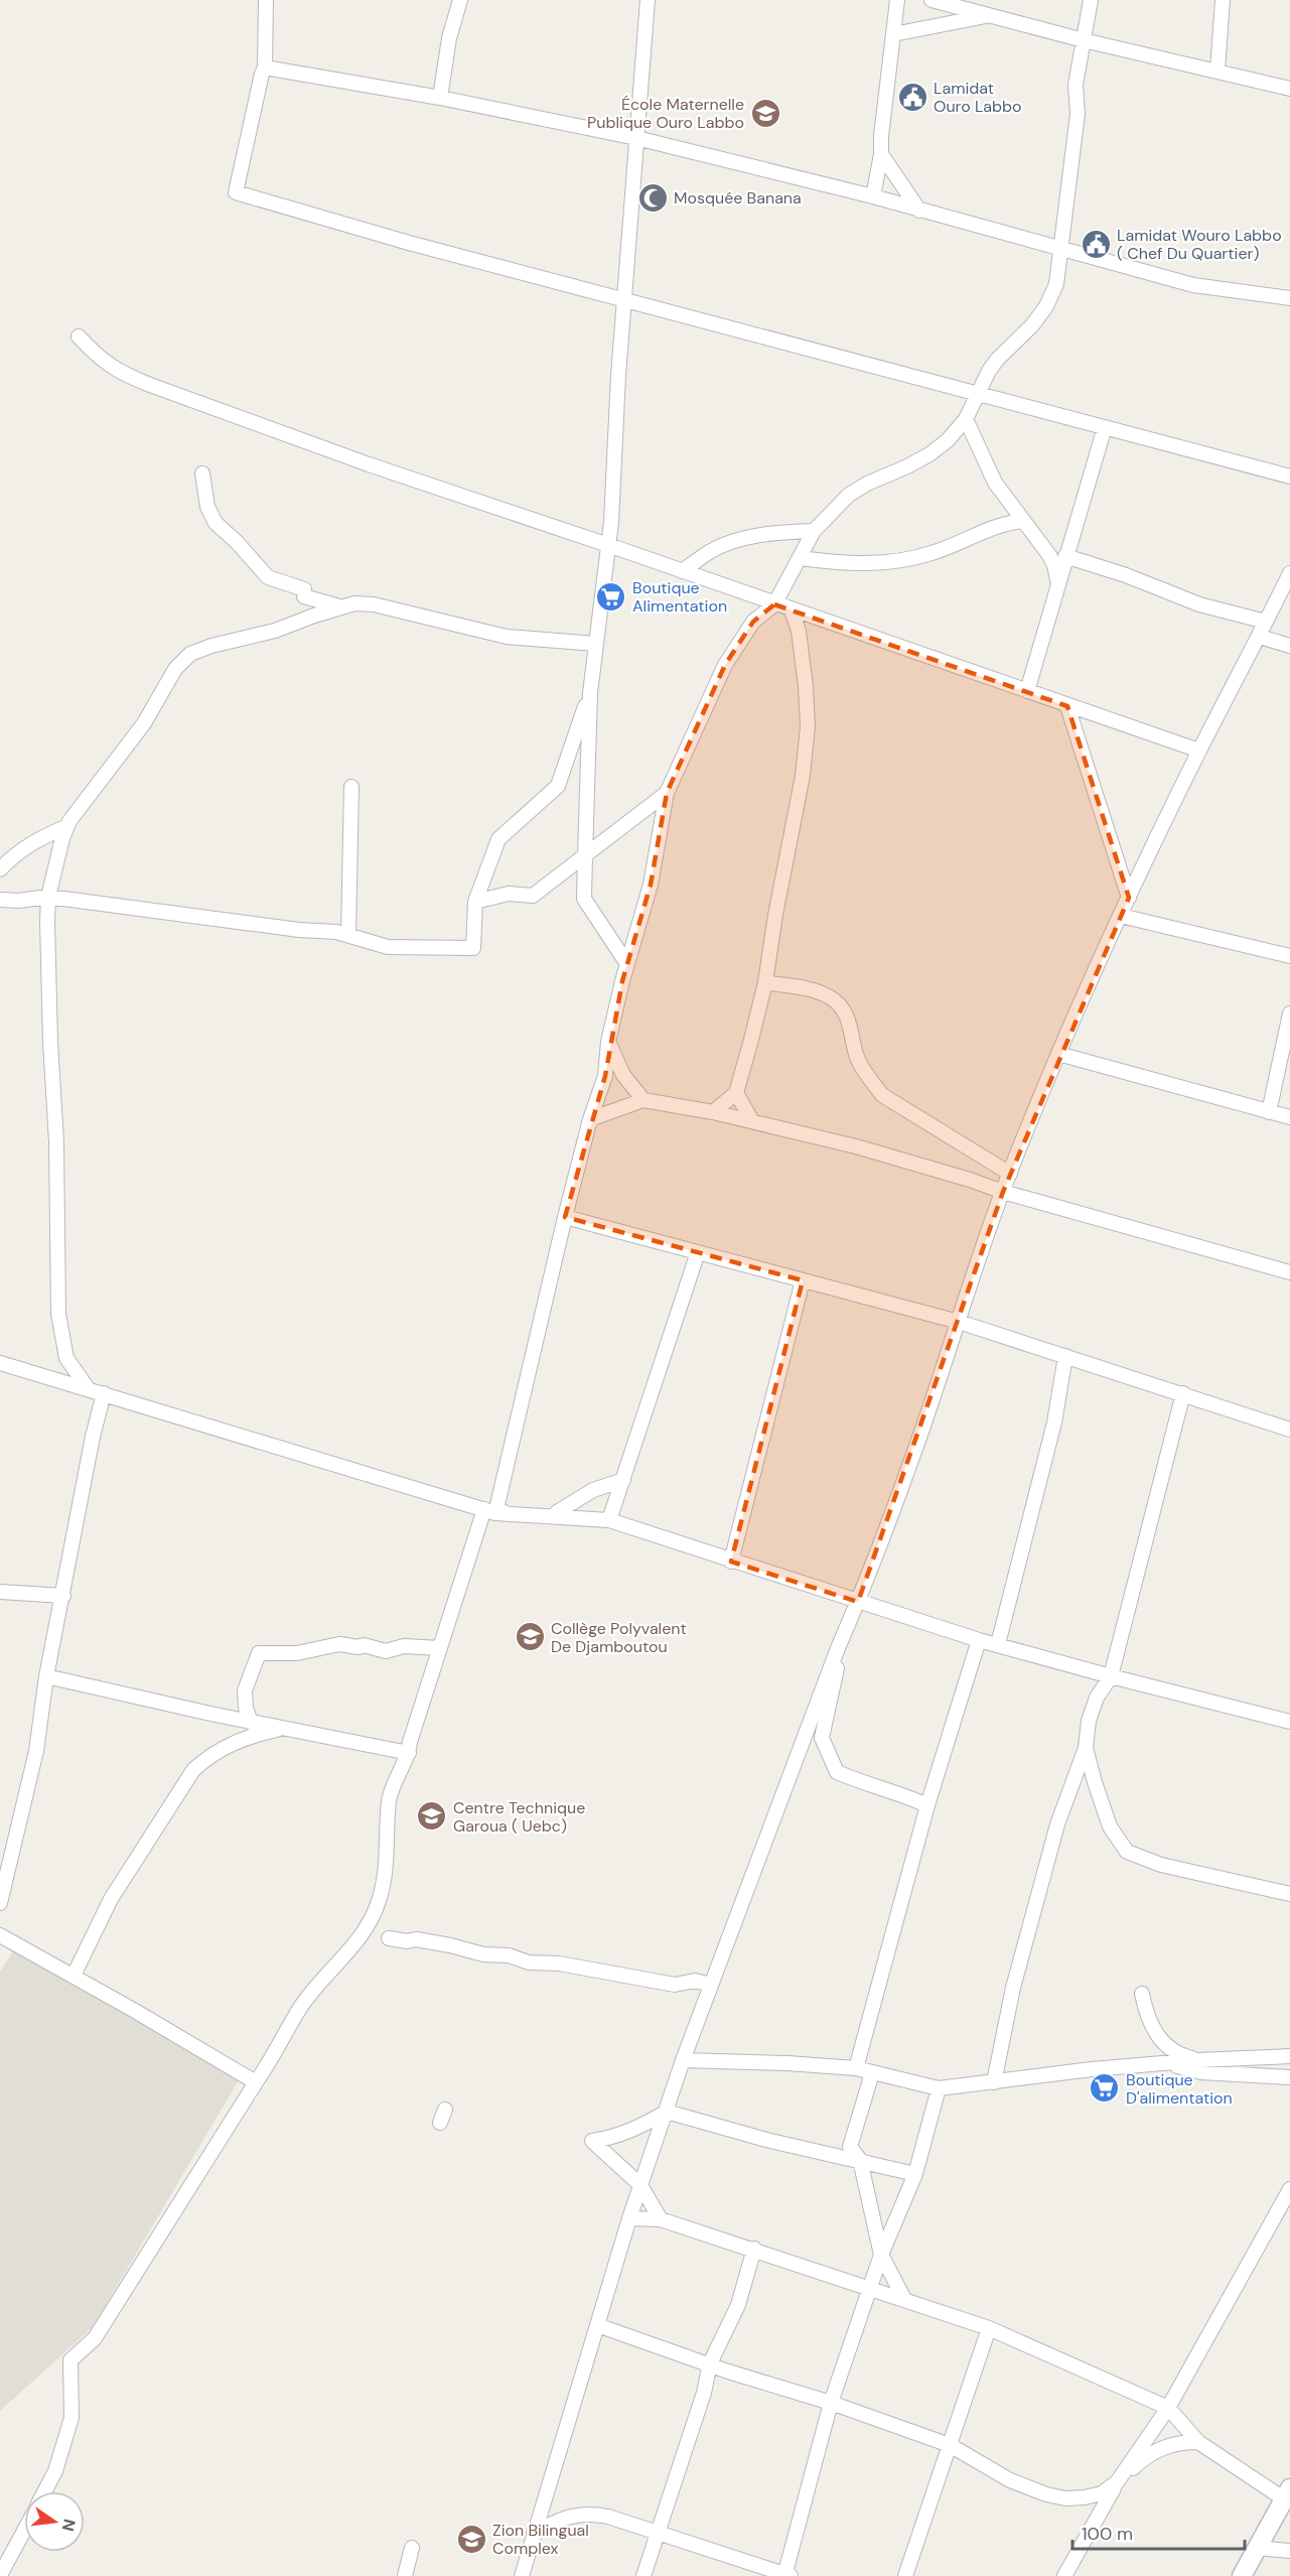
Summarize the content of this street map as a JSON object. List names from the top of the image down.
{
  "places": {
    "public building": ["Lamidat Ouro Labbo", "Lamidat Wouro Labbo ( Chef Du Quartier)"],
    "school or university": [
      "École Maternelle Publique Ouro Labbo",
      "Collège Polyvalent De Djamboutou",
      "Centre Technique Garoua ( Uebc)",
      "Zion Bilingual Complex"
    ],
    "mosque": ["Mosquée Banana"],
    "supermarket": ["Boutique Alimentation", "Boutique D'alimentation"]
  },
  "scale_bar": "100 m",
  "north": "right"
}
